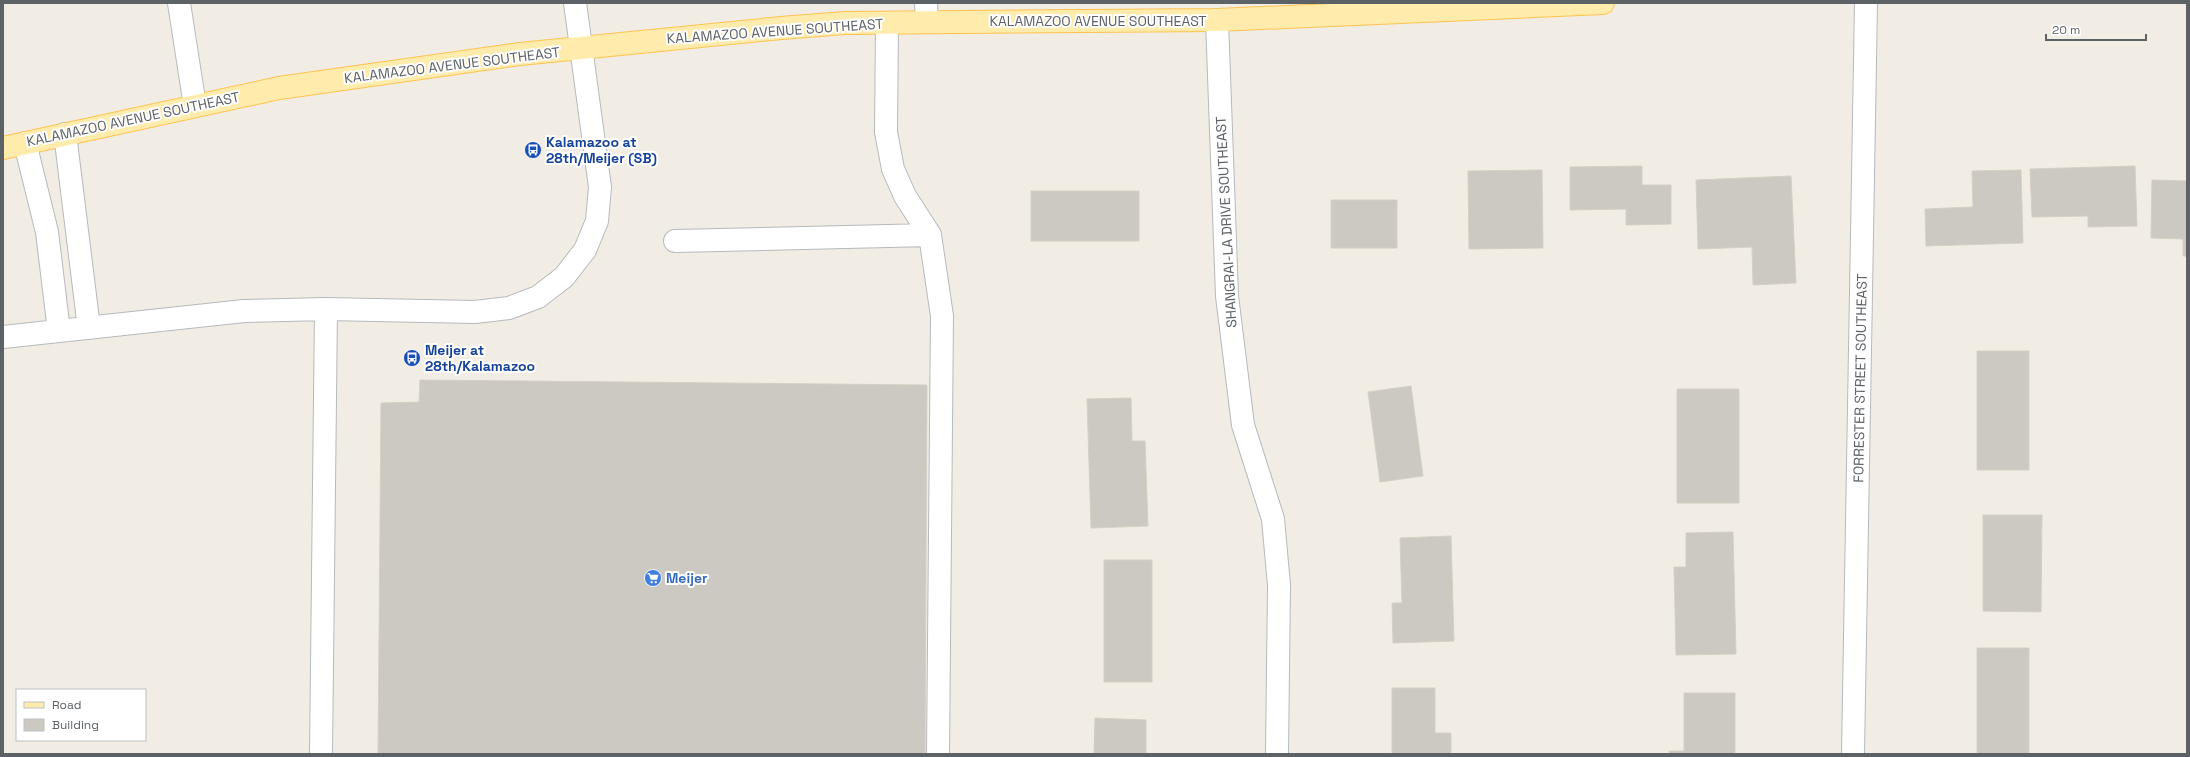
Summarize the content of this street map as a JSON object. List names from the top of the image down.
{
  "streets": {
    "main road": ["KALAMAZOO AVENUE SOUTHEAST"],
    "street": ["SHANGRAI-LA DRIVE SOUTHEAST", "FORRESTER STREET SOUTHEAST"]
  },
  "crossings": [
    ["KALAMAZOO AVENUE SOUTHEAST", "SHANGRAI-LA DRIVE SOUTHEAST"]
  ],
  "places": {
    "bus stop": ["Kalamazoo at 28th/Meijer (SB)", "Meijer at 28th/Kalamazoo"],
    "supermarket": ["Meijer"]
  },
  "legend": ["Road", "Building"],
  "scale_bar": "20 m"
}
